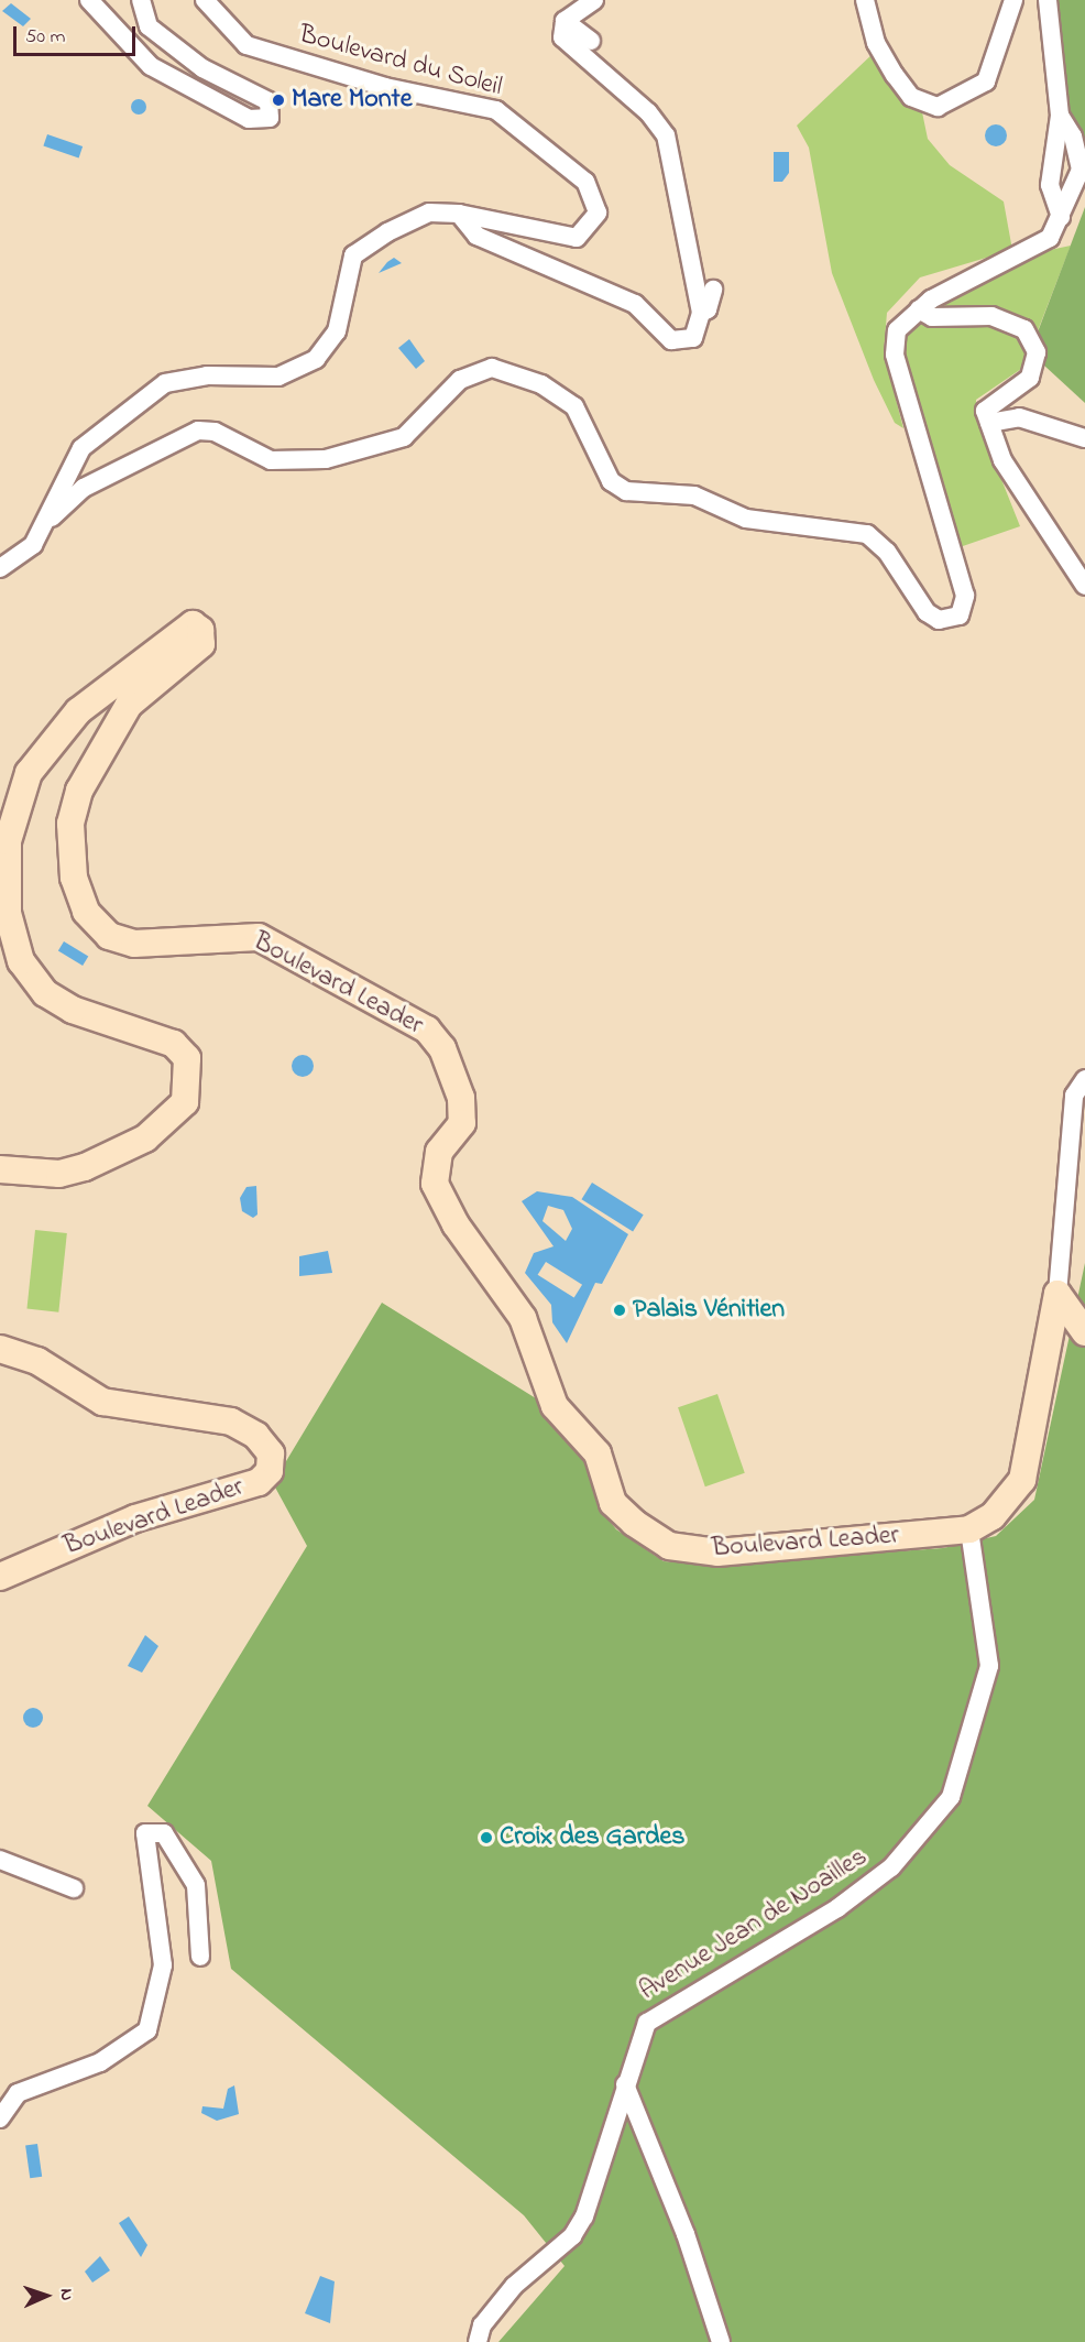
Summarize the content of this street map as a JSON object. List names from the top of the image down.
{
  "streets": {
    "street": ["Boulevard du Soleil", "Boulevard Leader", "Avenue Jean de Noailles"]
  },
  "crossings": [
    ["Boulevard Leader", "Avenue Jean de Noailles"]
  ],
  "places": ["Mare Monte", "Palais Vénitien", "Croix des Gardes"],
  "scale_bar": "50 m",
  "north": "right"
}
